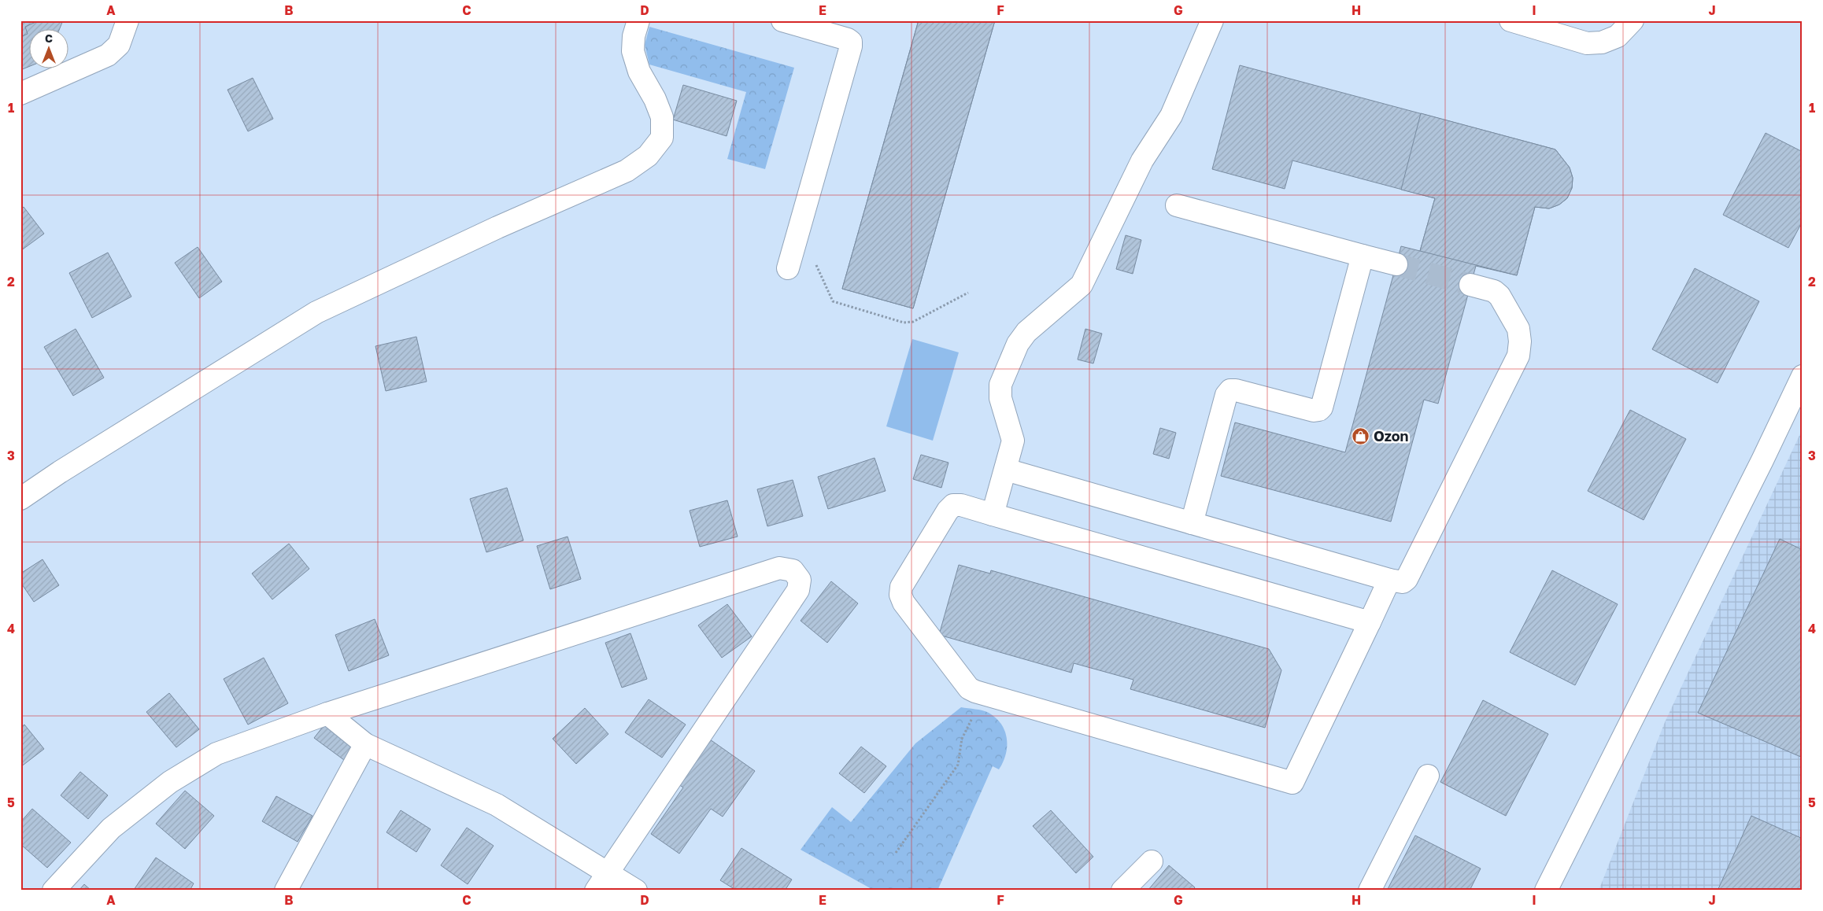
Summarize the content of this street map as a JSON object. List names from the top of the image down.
{
  "places": {
    "shop": ["Ozon"]
  },
  "north": "top",
  "grid": {
    "columns": [
      "A",
      "B",
      "C",
      "D",
      "E",
      "F",
      "G",
      "H",
      "I",
      "J"
    ],
    "rows": [
      "1",
      "2",
      "3",
      "4",
      "5"
    ]
  }
}
